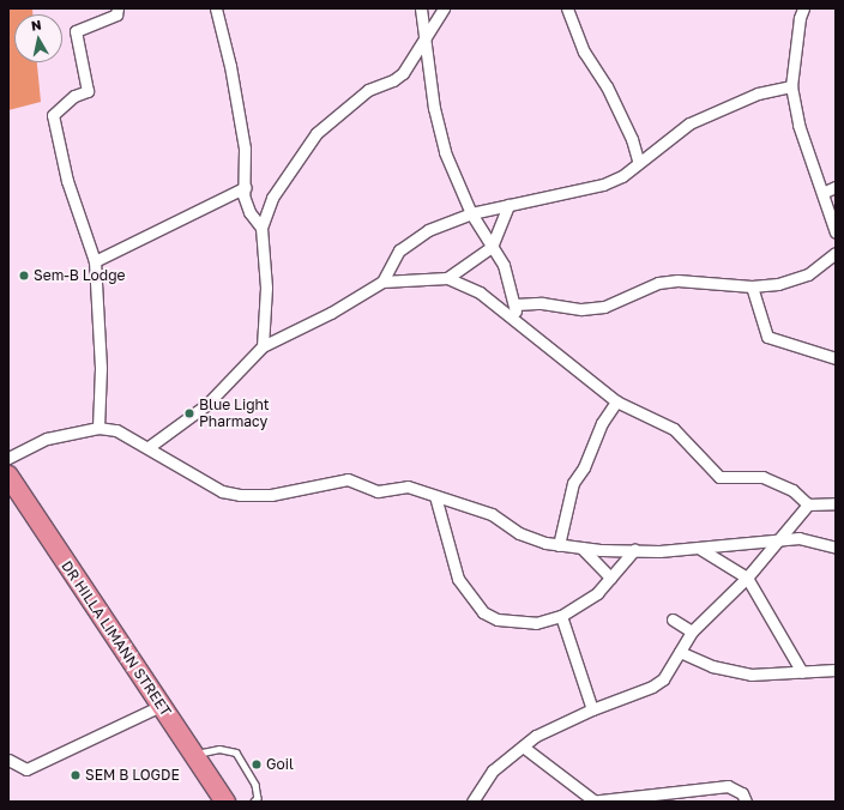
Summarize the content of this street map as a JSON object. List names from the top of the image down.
{
  "streets": {
    "highway": ["DR HILLA LIMANN STREET"]
  },
  "places": [
    "Sem-B Lodge",
    "Blue Light Pharmacy",
    "Goil",
    "SEM B LOGDE"
  ],
  "north": "top"
}
